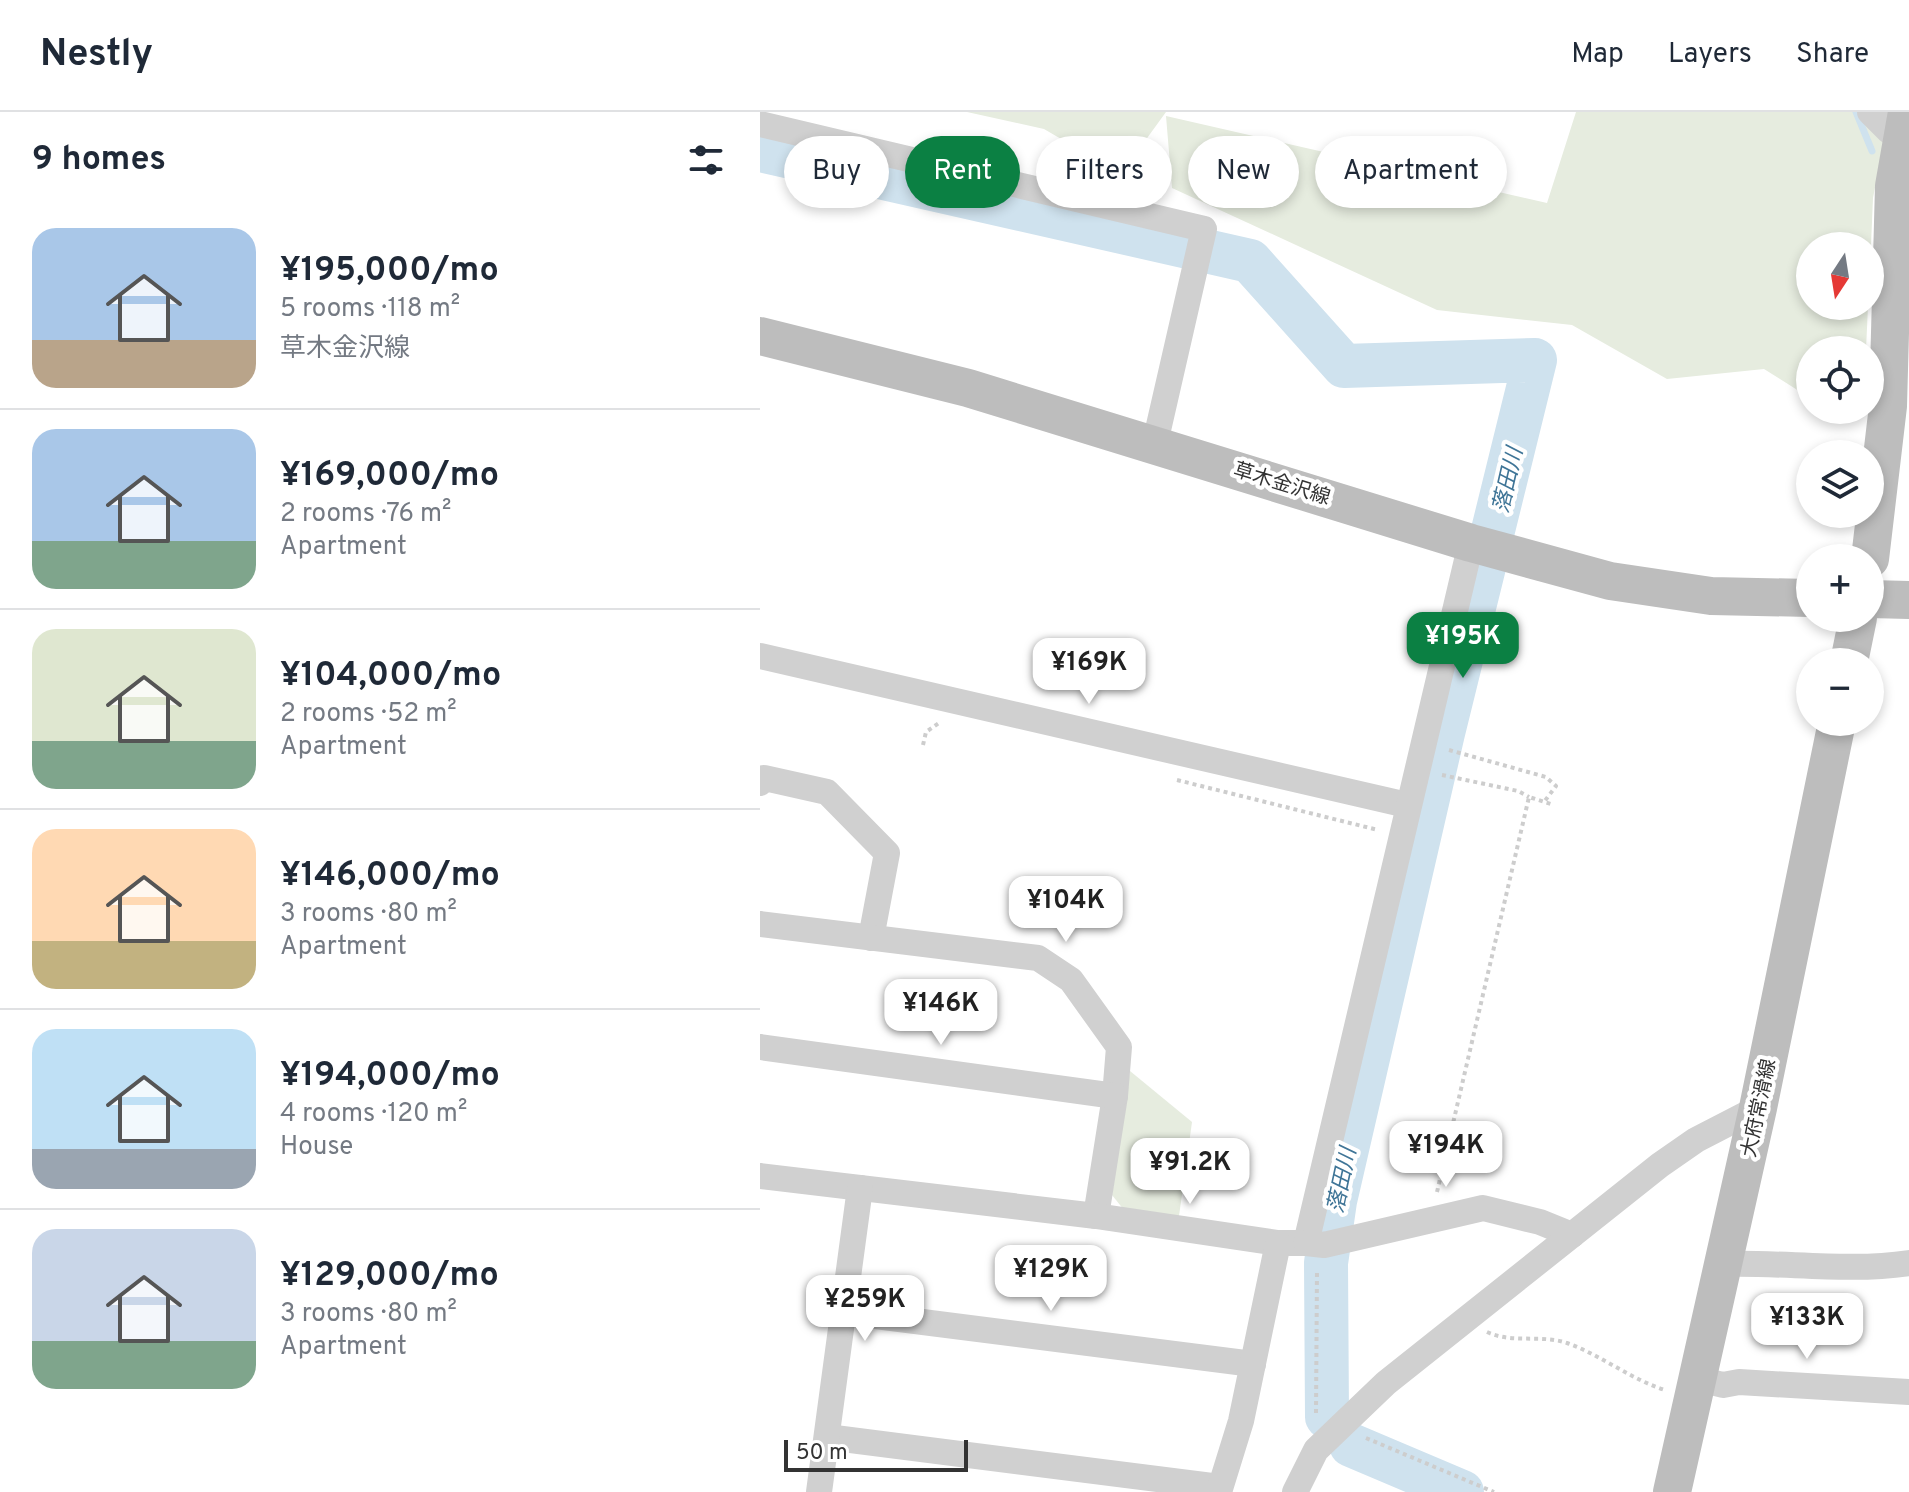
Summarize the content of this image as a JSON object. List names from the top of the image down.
{
  "streets": {
    "main road": ["草木金沢線", "大府常滑線"]
  },
  "water": ["落田川"],
  "scale_bar": "50 m",
  "north": "bottom",
  "page": {
    "header": "Nestly",
    "nav": ["Map", "Layers", "Share"],
    "heading": "9 homes",
    "chip": [
      "Buy",
      "Rent",
      "Filters",
      "New",
      "Apartment"
    ],
    "list": [
      {
        "name": "¥195,000/mo",
        "note": "5 rooms · 118 m² · 草木金沢線"
      },
      {
        "name": "¥169,000/mo",
        "note": "2 rooms · 76 m² · Apartment"
      },
      {
        "name": "¥104,000/mo",
        "note": "2 rooms · 52 m² · Apartment"
      },
      {
        "name": "¥146,000/mo",
        "note": "3 rooms · 80 m² · Apartment"
      },
      {
        "name": "¥194,000/mo",
        "note": "4 rooms · 120 m² · House"
      },
      {
        "name": "¥129,000/mo",
        "note": "3 rooms · 80 m² · Apartment"
      }
    ],
    "map_buttons": ["+", "−"],
    "price": [
      "¥195K",
      "¥169K",
      "¥104K",
      "¥146K",
      "¥194K",
      "¥91.2K",
      "¥129K",
      "¥259K",
      "¥133K"
    ],
    "scale": "50 m"
  }
}
